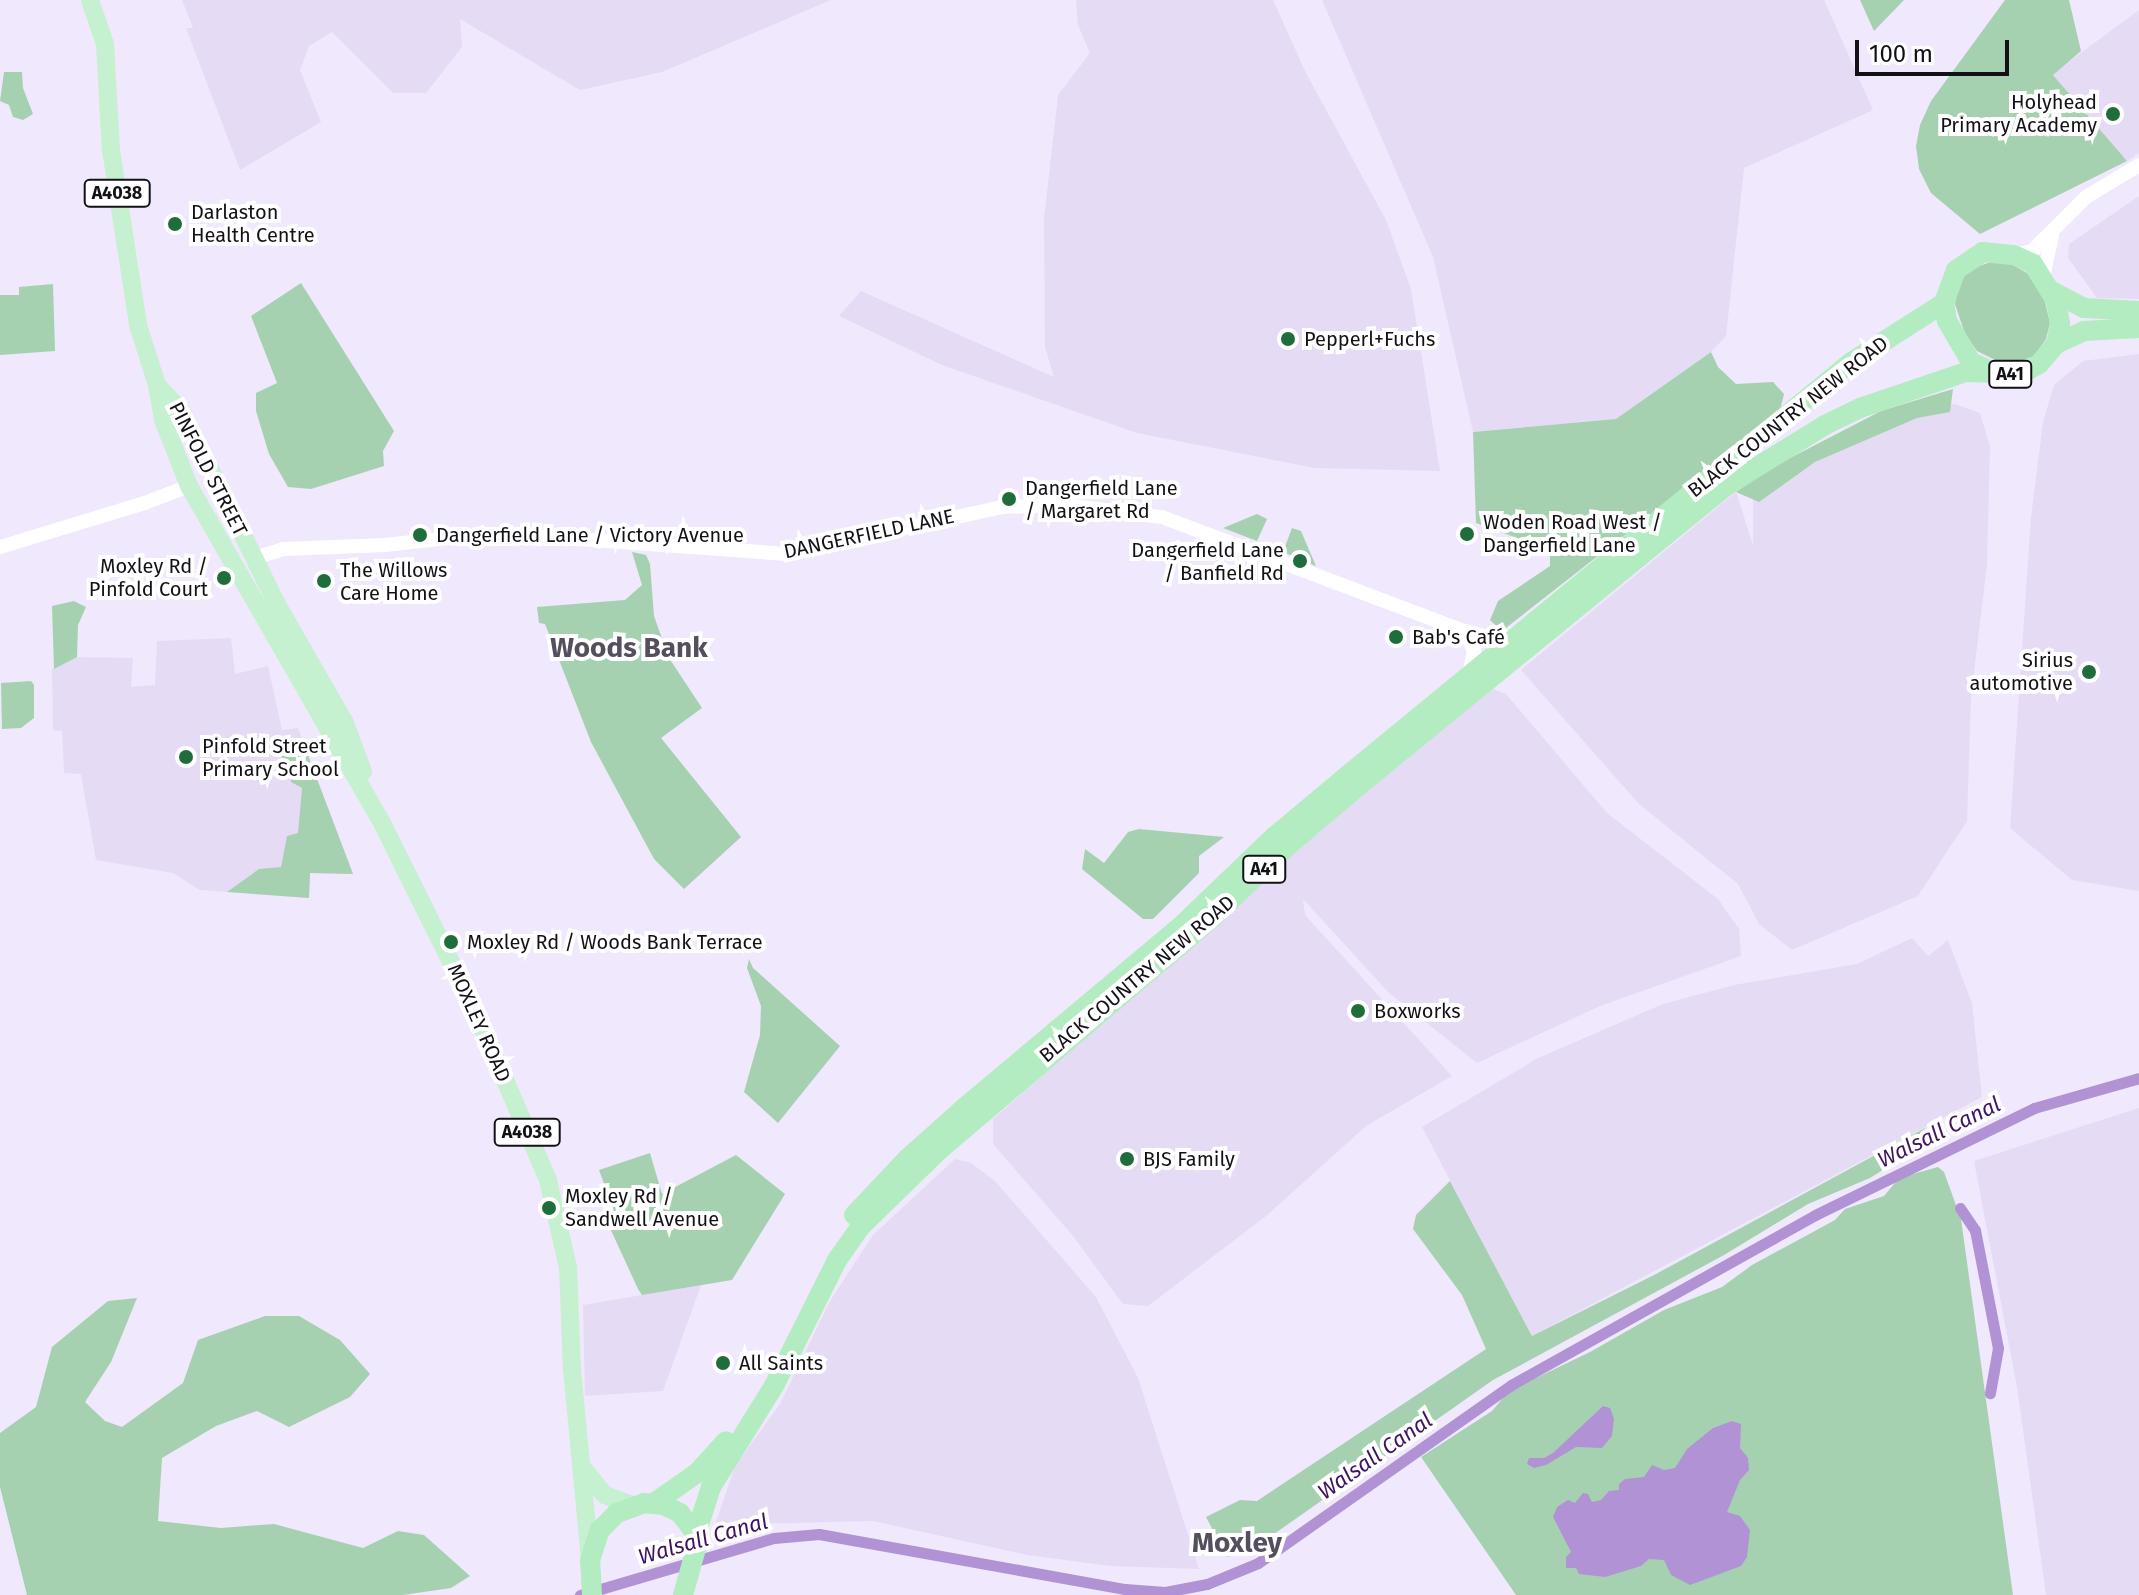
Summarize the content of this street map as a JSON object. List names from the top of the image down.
{
  "streets": {
    "highway": ["A41", "BLACK COUNTRY NEW ROAD"],
    "main road": ["A4038", "PINFOLD STREET", "MOXLEY ROAD"],
    "street": ["DANGERFIELD LANE"]
  },
  "crossings": [
    ["A41", "BLACK COUNTRY NEW ROAD"],
    ["BLACK COUNTRY NEW ROAD", "DANGERFIELD LANE"],
    ["PINFOLD STREET", "DANGERFIELD LANE"],
    ["PINFOLD STREET", "MOXLEY ROAD"],
    ["DANGERFIELD LANE", "MOXLEY ROAD"]
  ],
  "districts": ["Woods Bank", "Moxley"],
  "water": ["Walsall Canal"],
  "places": [
    "Holyhead Primary Academy",
    "Darlaston Health Centre",
    "Pepperl+Fuchs",
    "Dangerfield Lane / Margaret Rd",
    "Woden Road West / Dangerfield Lane",
    "Dangerfield Lane / Victory Avenue",
    "Dangerfield Lane / Banfield Rd",
    "Moxley Rd / Pinfold Court",
    "The Willows Care Home",
    "Bab's Café",
    "Sirius automotive",
    "Pinfold Street Primary School",
    "Moxley Rd / Woods Bank Terrace",
    "Boxworks",
    "BJS Family",
    "Moxley Rd / Sandwell Avenue",
    "All Saints"
  ],
  "scale_bar": "100 m"
}
